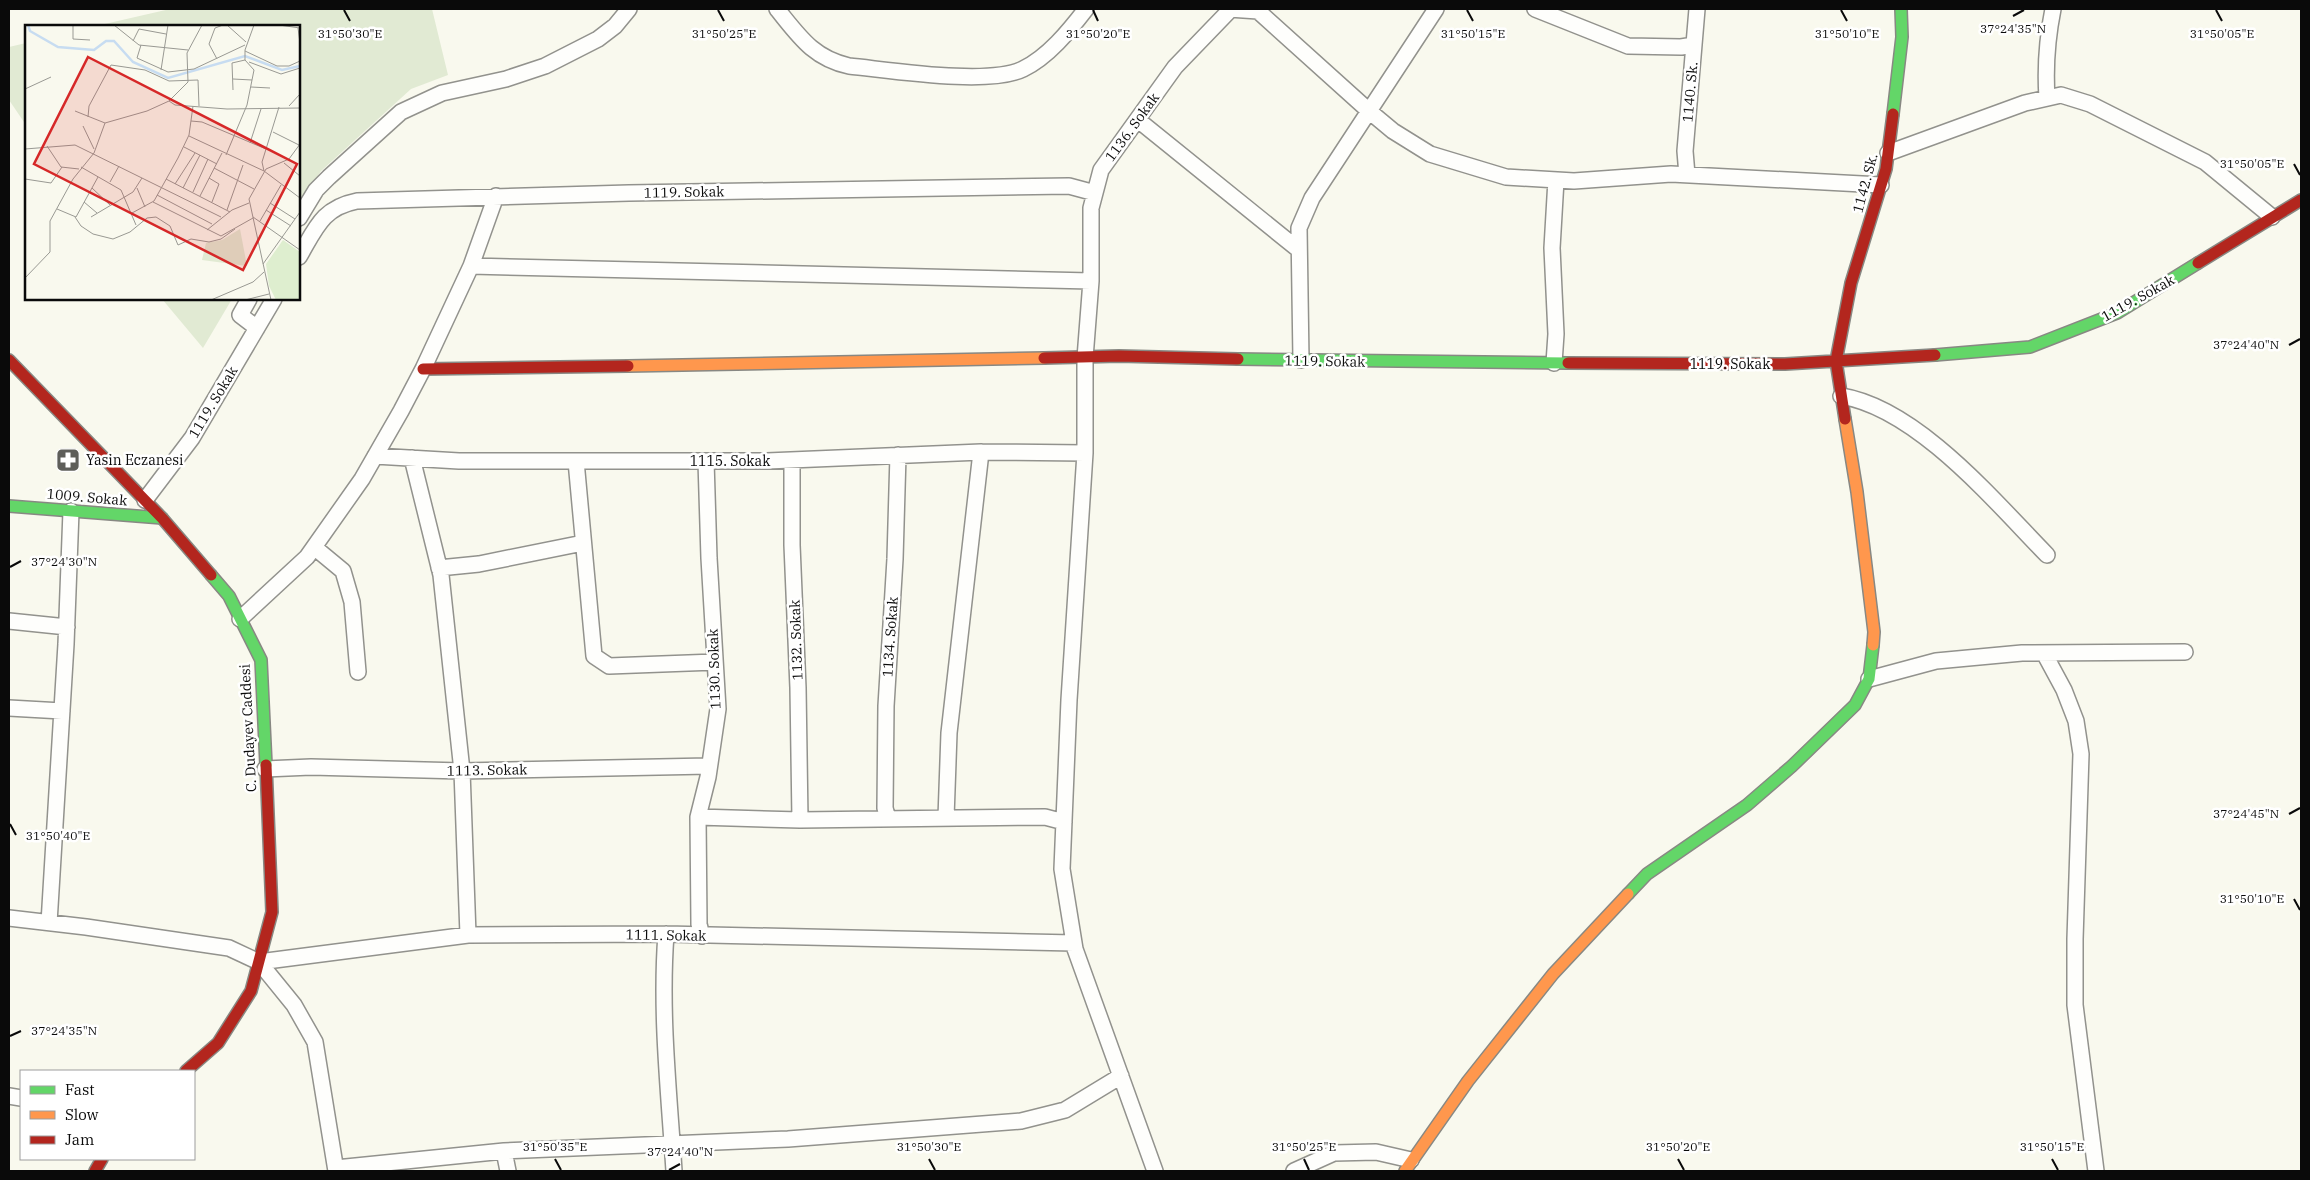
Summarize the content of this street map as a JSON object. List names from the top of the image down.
{
  "streets": {
    "street": [
      "1140. Sk.",
      "1136. Sokak",
      "1142. Sk.",
      "1119. Sokak",
      "1115. Sokak",
      "1009. Sokak",
      "1134. Sokak",
      "1132. Sokak",
      "1130. Sokak",
      "C. Dudayev Caddesi",
      "1113. Sokak",
      "1111. Sokak"
    ]
  },
  "crossings": [
    ["1136. Sokak", "1119. Sokak"],
    ["1136. Sokak", "1115. Sokak"],
    ["1136. Sokak", "1111. Sokak"],
    ["1142. Sk.", "1119. Sokak"],
    ["1119. Sokak", "C. Dudayev Caddesi"],
    ["1115. Sokak", "1134. Sokak"],
    ["1115. Sokak", "1132. Sokak"],
    ["1115. Sokak", "1130. Sokak"],
    ["1009. Sokak", "C. Dudayev Caddesi"],
    ["1130. Sokak", "1113. Sokak"],
    ["1130. Sokak", "1111. Sokak"],
    ["C. Dudayev Caddesi", "1113. Sokak"],
    ["C. Dudayev Caddesi", "1111. Sokak"]
  ],
  "places": {
    "pharmacy": ["Yasin Eczanesi"]
  },
  "legend": ["Fast", "Slow", "Jam"],
  "coordinates": [
    "37°24'35\"N",
    "31°50'05\"E",
    "31°50'30\"E",
    "31°50'25\"E",
    "31°50'20\"E",
    "31°50'15\"E",
    "31°50'10\"E",
    "37°24'40\"N",
    "37°24'30\"N",
    "37°24'45\"N",
    "31°50'40\"E",
    "31°50'35\"E"
  ]
}
